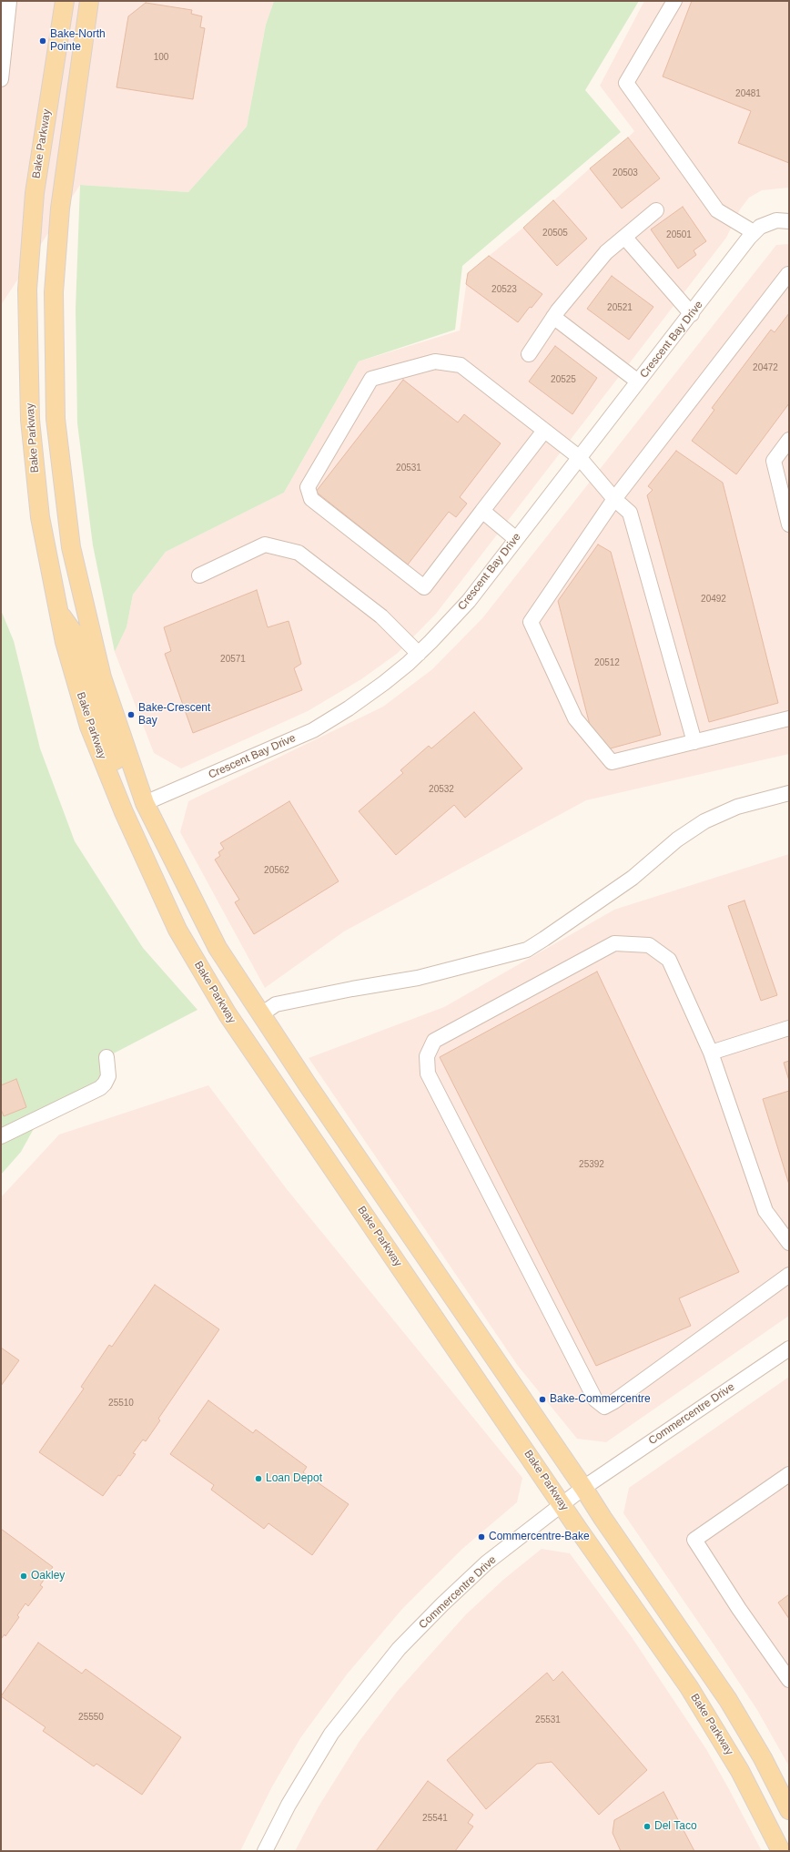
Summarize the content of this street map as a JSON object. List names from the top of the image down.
{
  "streets": {
    "main road": ["Bake Parkway"],
    "street": ["Crescent Bay Drive", "Commercentre Drive"]
  },
  "crossings": [
    ["Bake Parkway", "Commercentre Drive"]
  ],
  "places": [
    "Bake-North Pointe",
    "Bake-Crescent Bay",
    "Bake-Commercentre",
    "Loan Depot",
    "Commercentre-Bake",
    "Oakley",
    "Del Taco"
  ],
  "house_numbers": [
    "100",
    "20481",
    "20503",
    "20505",
    "20501",
    "20523",
    "20521",
    "20472",
    "20525",
    "20531",
    "20492",
    "20571",
    "20512",
    "20532",
    "20562",
    "25392",
    "25510",
    "25550",
    "25531",
    "25541"
  ]
}
